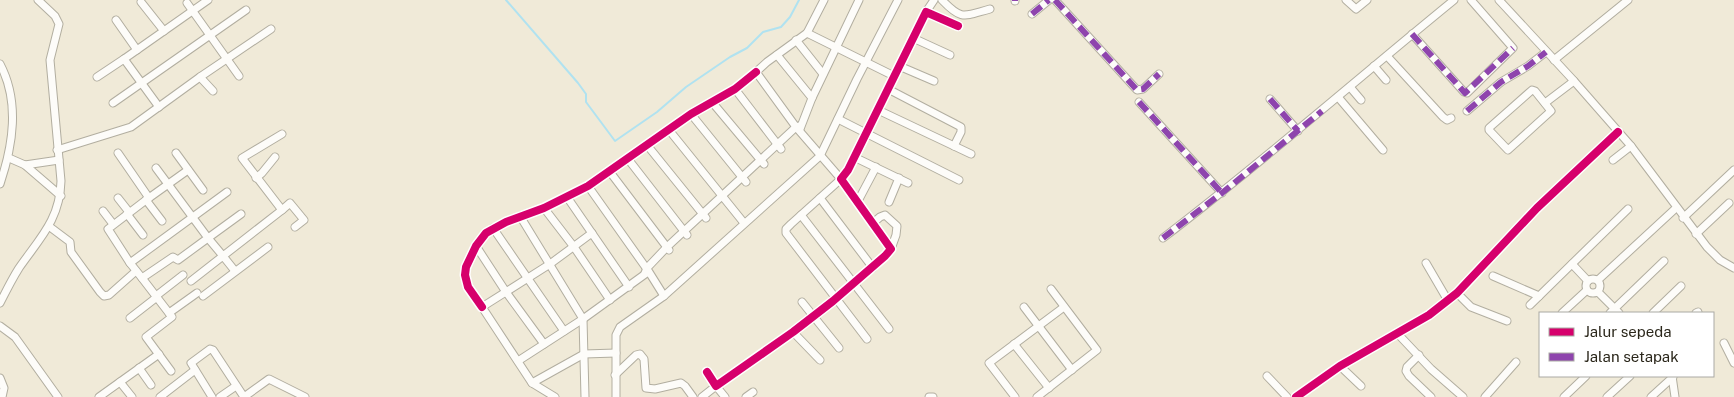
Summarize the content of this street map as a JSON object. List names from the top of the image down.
{
  "legend": ["Jalur sepeda", "Jalan setapak"]
}
